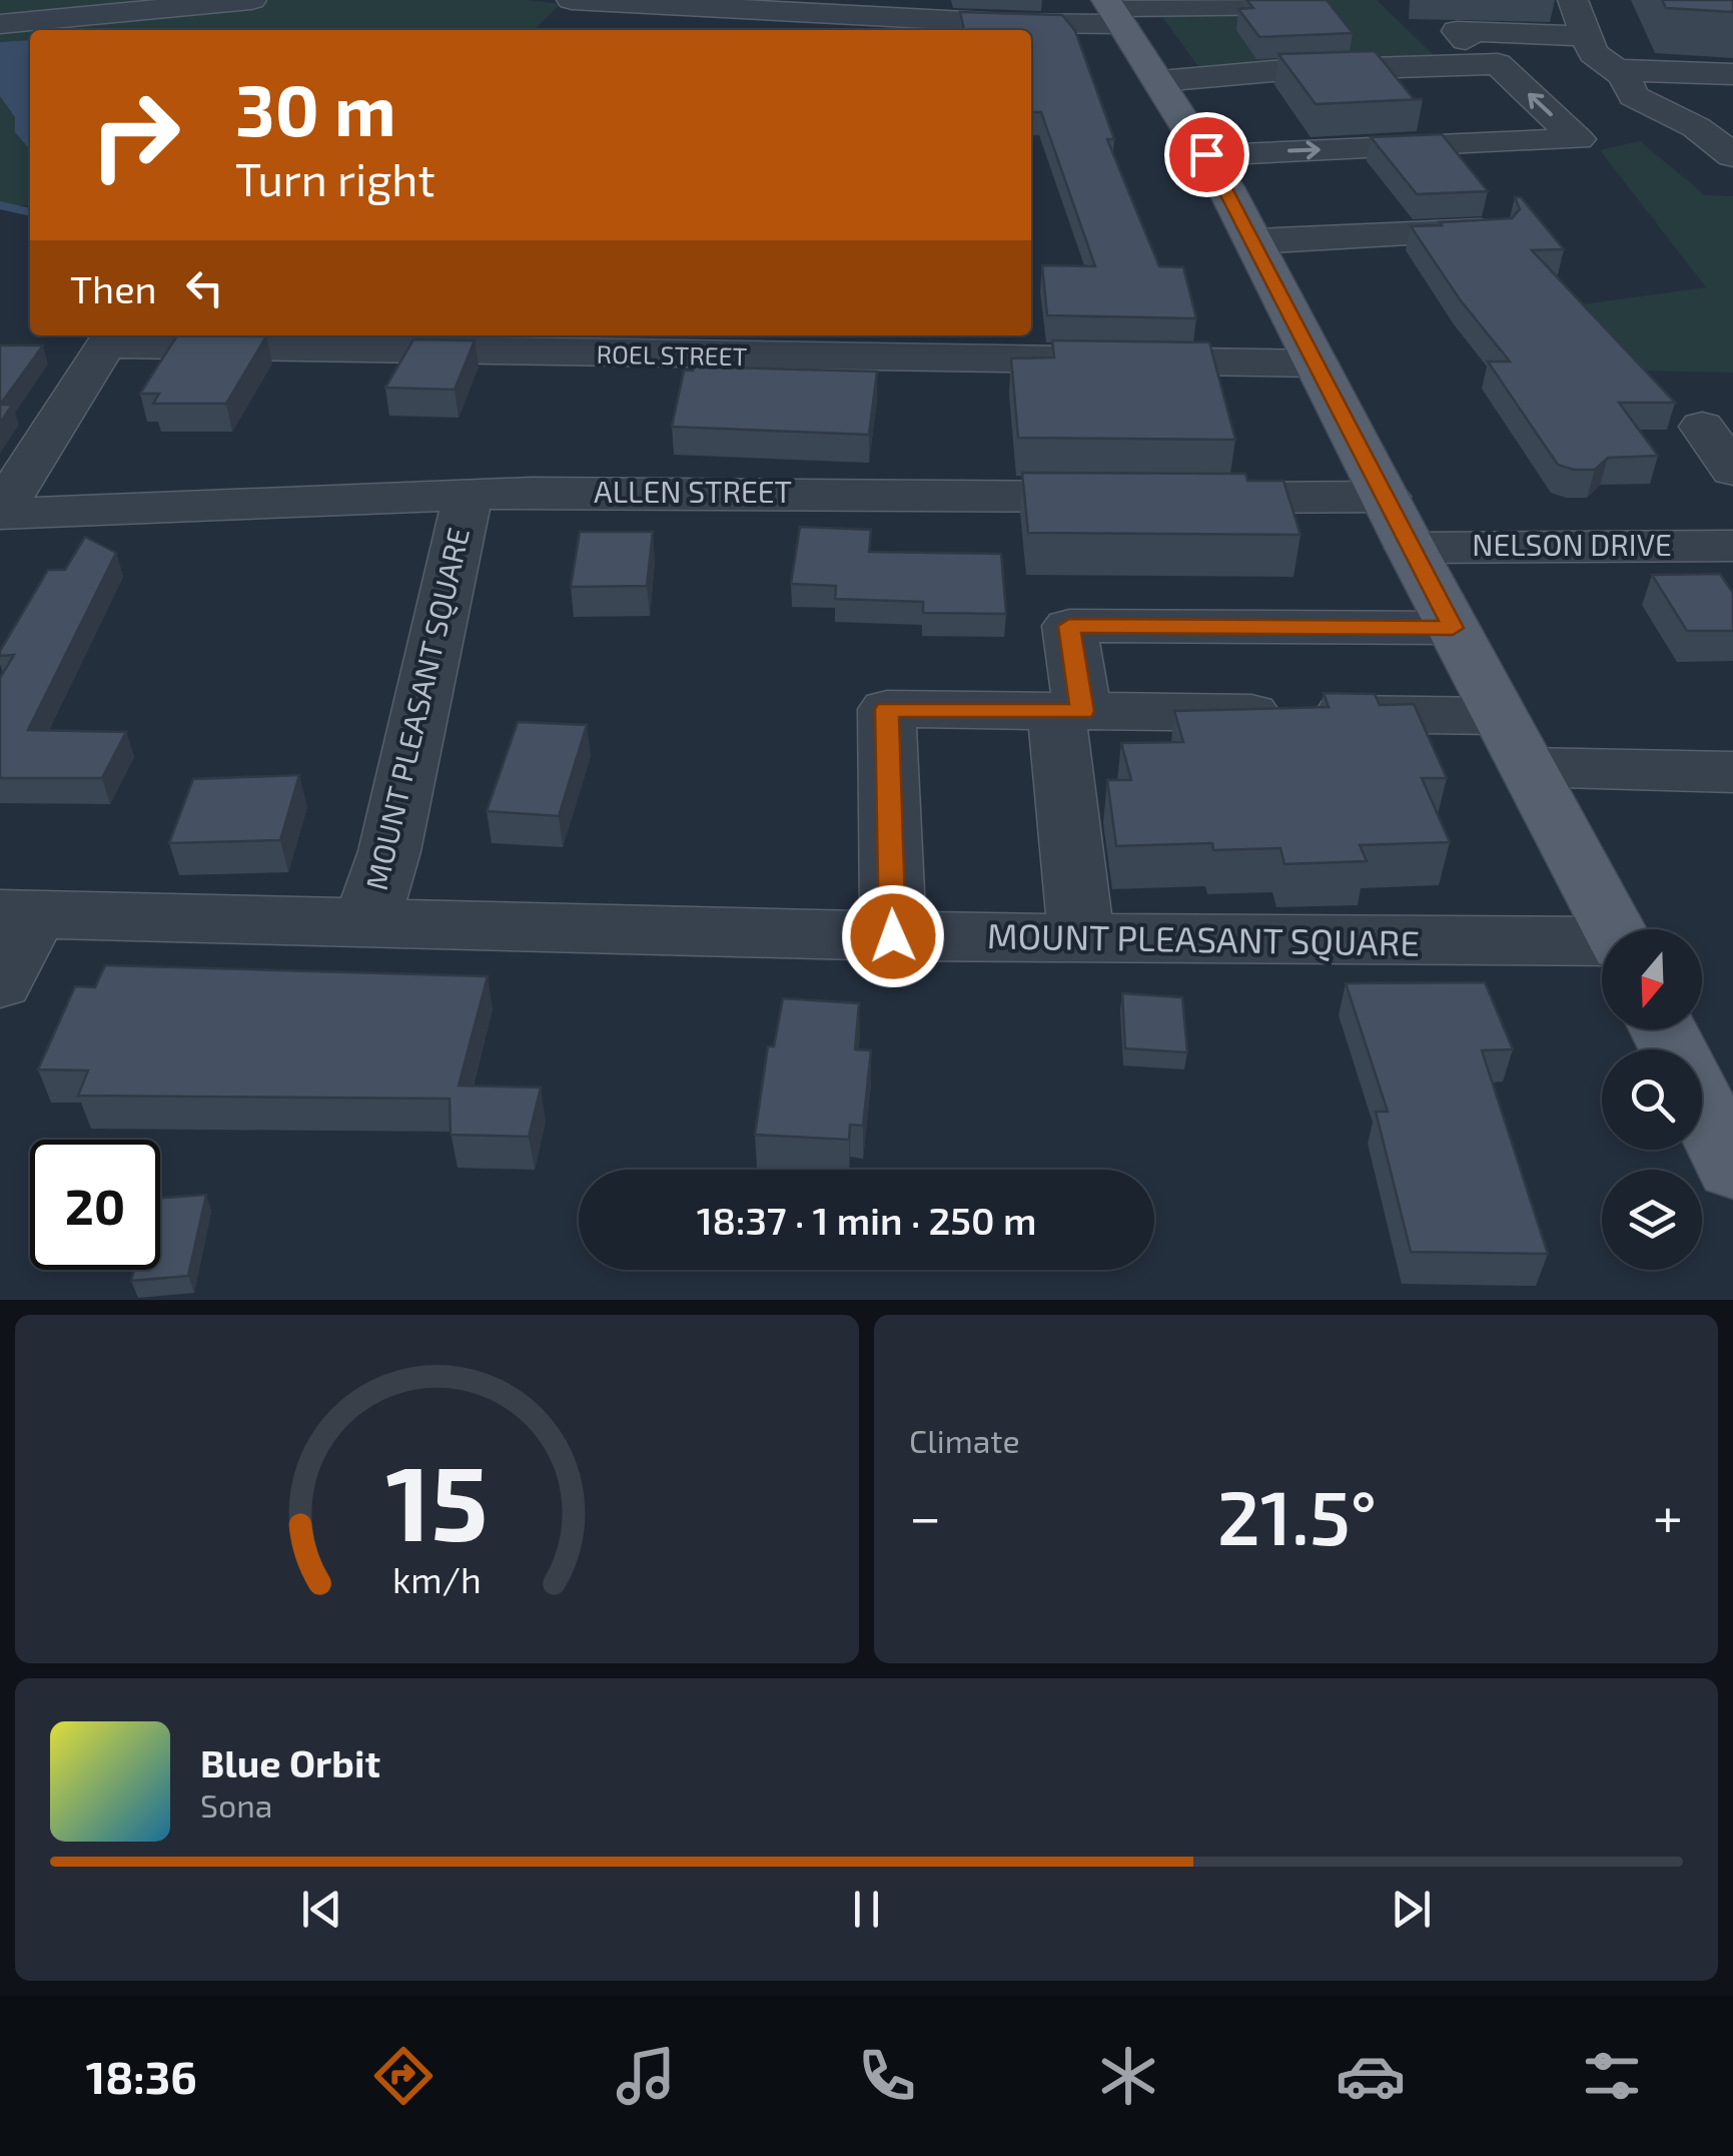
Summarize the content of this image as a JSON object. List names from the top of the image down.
{
  "streets": {
    "street": [
      "ROEL STREET",
      "ALLEN STREET",
      "NELSON DRIVE",
      "MOUNT PLEASANT SQUARE"
    ]
  },
  "crossings": [
    ["ROEL STREET", "ALLEN STREET"],
    ["ALLEN STREET", "MOUNT PLEASANT SQUARE"]
  ],
  "north": "bottom",
  "page": {
    "turn": ["30 m", "Turn right"],
    "then": "Then",
    "limit": "20",
    "trip": "18:37 · 1 min · 250 m",
    "tile": "Climate",
    "heat": ["−", "21.5°", "+"],
    "song": ["Blue Orbit", "Sona"],
    "tabs": "18:36",
    "gauge": ["15", "km/h"]
  }
}
